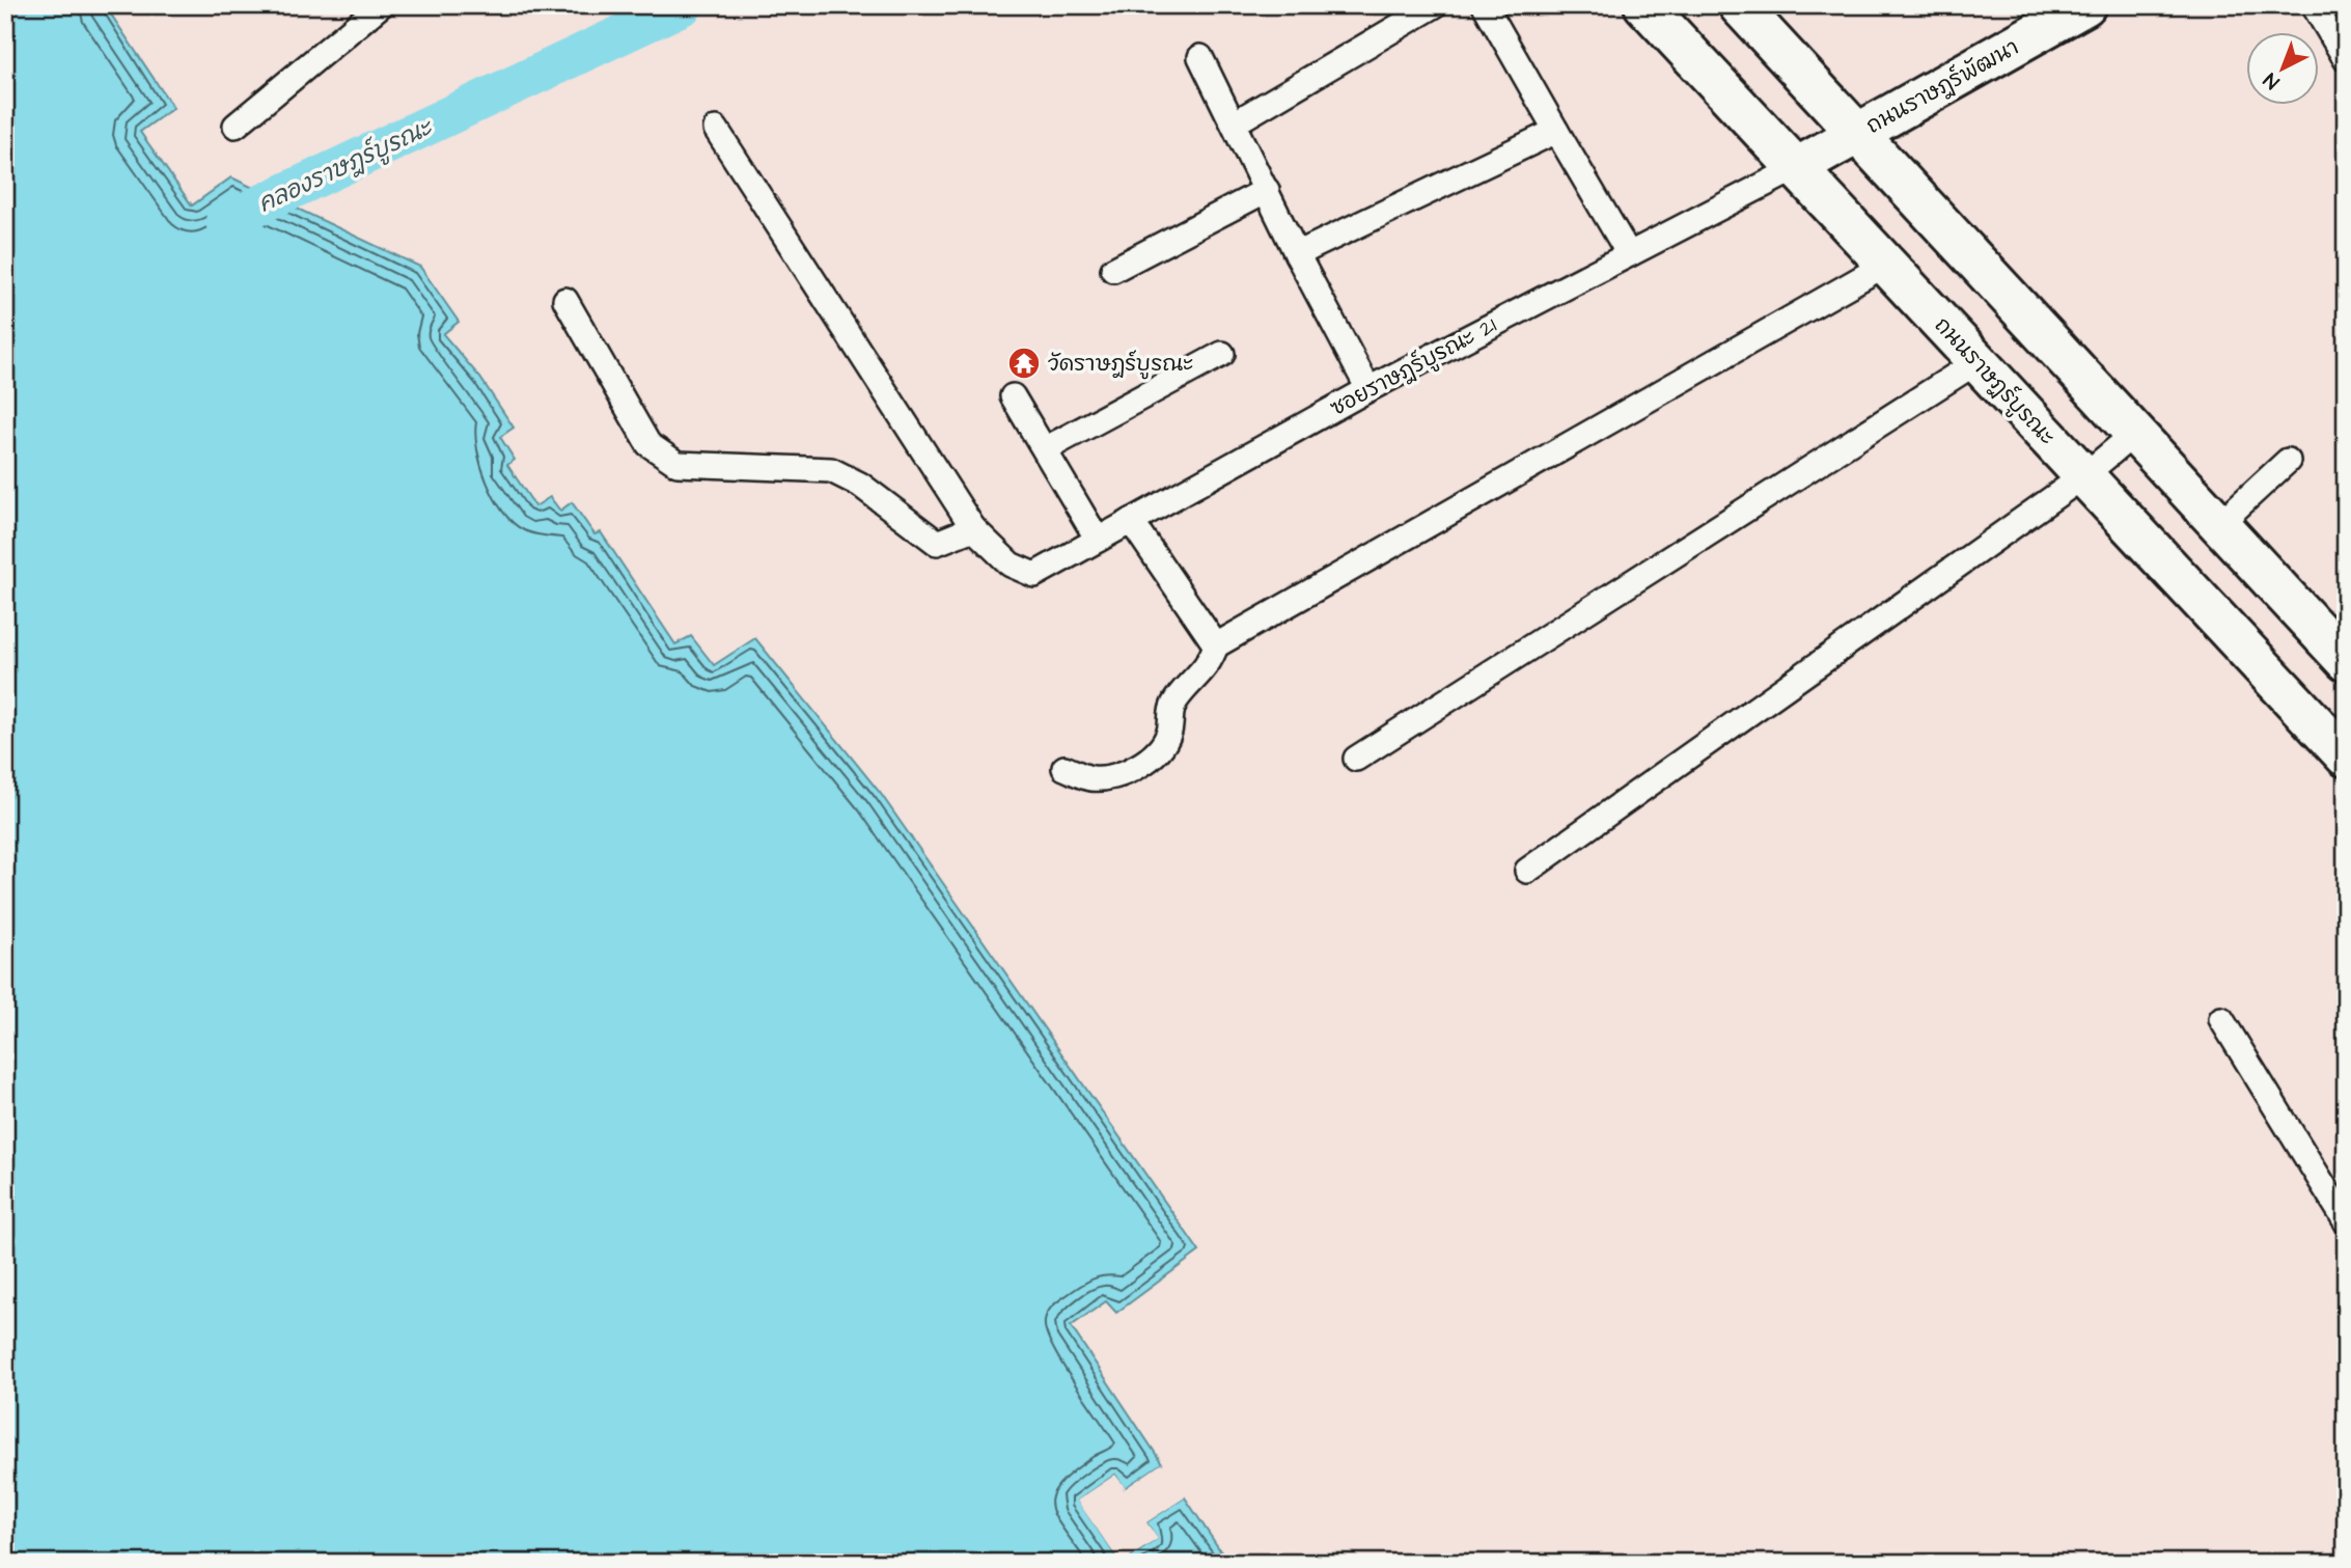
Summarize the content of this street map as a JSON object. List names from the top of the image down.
{
  "streets": {
    "main road": ["ถนนราษฎร์พัฒนา", "ถนนราษฎร์บูรณะ"],
    "lane": ["ซอยราษฎร์บูรณะ 21"]
  },
  "crossings": [
    ["ถนนราษฎร์พัฒนา", "ซอยราษฎร์บูรณะ 21"],
    ["ถนนราษฎร์พัฒนา", "ถนนราษฎร์บูรณะ"],
    ["ซอยราษฎร์บูรณะ 21", "ถนนราษฎร์บูรณะ"]
  ],
  "water": ["คลองราษฎร์บูรณะ"],
  "places": {
    "temple": ["วัดราษฎร์บูรณะ"]
  },
  "north": "bottom left"
}
